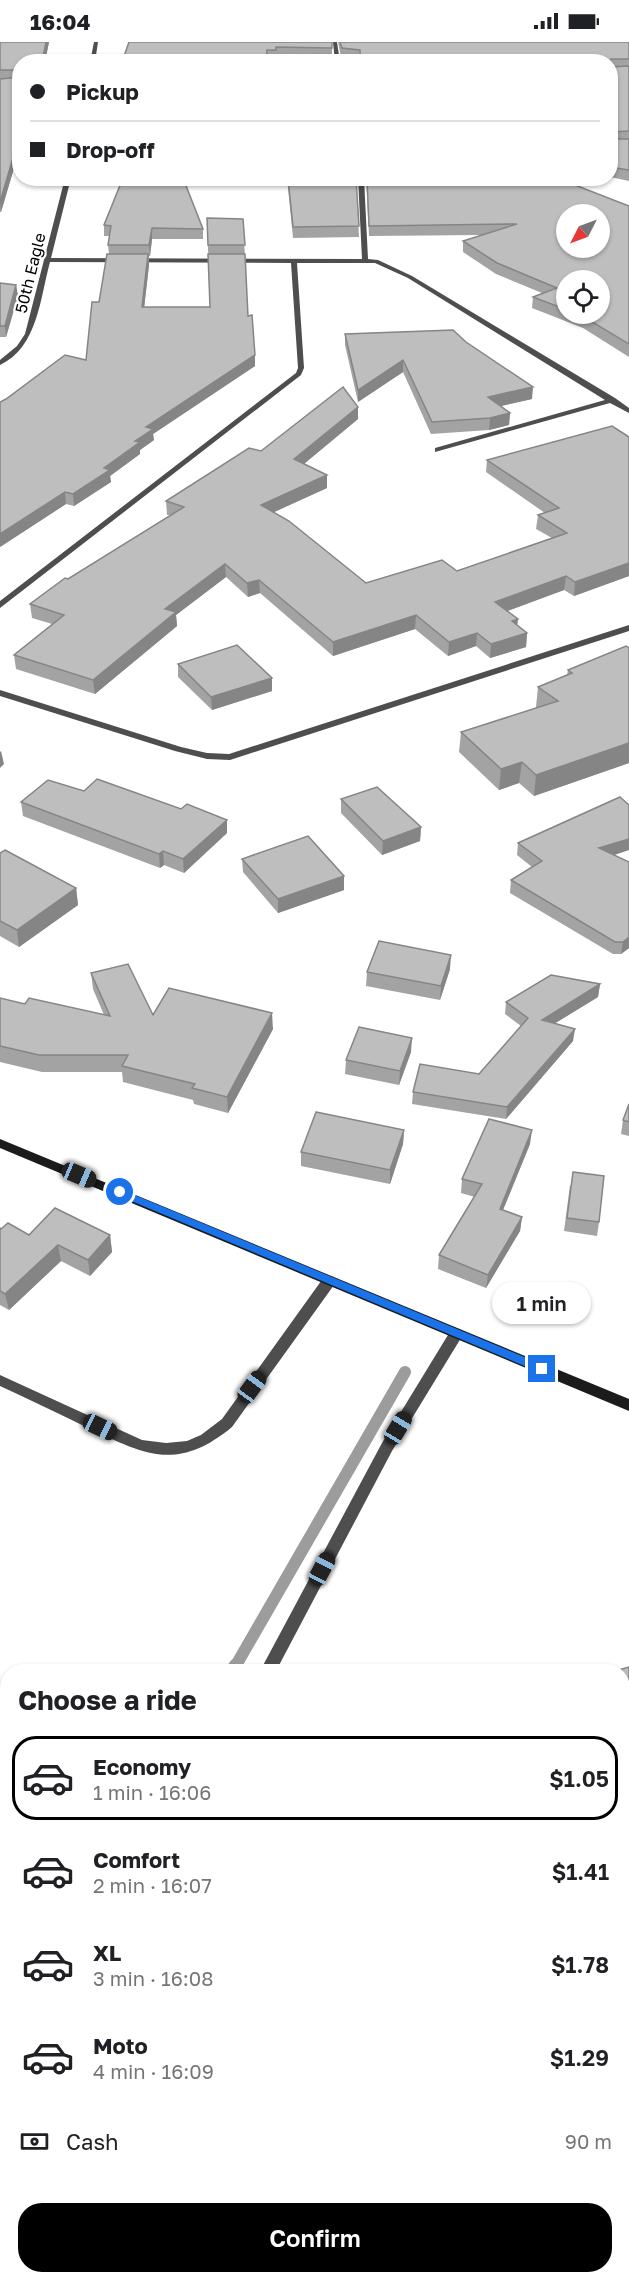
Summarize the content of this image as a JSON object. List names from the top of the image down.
{
  "streets": {
    "street": ["50th Eagle"]
  },
  "north": "bottom left",
  "page": {
    "status": "16:04",
    "banner": ["Pickup", "Drop-off"],
    "bubble": "1 min",
    "heading": "Choose a ride",
    "list": [
      {
        "name": "Economy",
        "note": "1 min · 16:06",
        "value": "$1.05"
      },
      {
        "name": "Comfort",
        "note": "2 min · 16:07",
        "value": "$1.41"
      },
      {
        "name": "XL",
        "note": "3 min · 16:08",
        "value": "$1.78"
      },
      {
        "name": "Moto",
        "note": "4 min · 16:09",
        "value": "$1.29"
      }
    ],
    "pay": ["Cash", "90 m"],
    "buttons": "Confirm"
  }
}
